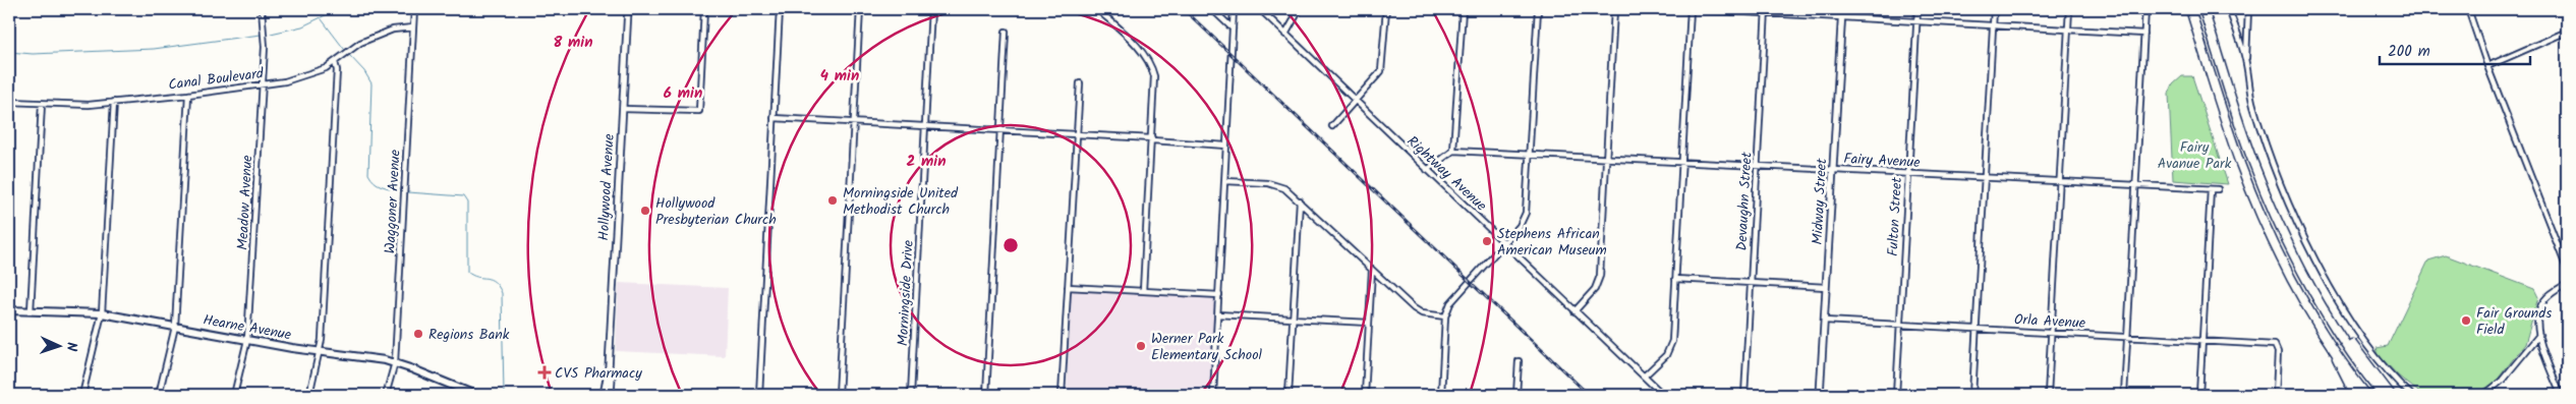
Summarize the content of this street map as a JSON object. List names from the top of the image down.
{
  "streets": {
    "main road": ["Hollywood Avenue", "Midway Street", "Hearne Avenue"],
    "street": [
      "Canal Boulevard",
      "Fairy Avenue",
      "Rightway Avenue",
      "Waggoner Avenue",
      "Devaughn Street",
      "Meadow Avenue",
      "Fulton Street",
      "Morningside Drive",
      "Orla Avenue"
    ]
  },
  "crossings": [
    ["Canal Boulevard", "Waggoner Avenue"],
    ["Canal Boulevard", "Meadow Avenue"],
    ["Fairy Avenue", "Devaughn Street"],
    ["Fairy Avenue", "Midway Street"],
    ["Fairy Avenue", "Fulton Street"],
    ["Waggoner Avenue", "Hearne Avenue"],
    ["Midway Street", "Orla Avenue"],
    ["Meadow Avenue", "Hearne Avenue"],
    ["Fulton Street", "Orla Avenue"]
  ],
  "parks": ["Fairy Avanue Park"],
  "places": {
    "other": [
      "Morningside United Methodist Church",
      "Hollywood Presbyterian Church",
      "Stephens African American Museum",
      "Fair Grounds Field",
      "Regions Bank",
      "Werner Park Elementary School"
    ],
    "health": ["CVS Pharmacy"]
  },
  "scale_bar": "200 m",
  "north": "right",
  "rings": [
    "8 min",
    "4 min",
    "6 min",
    "2 min"
  ]
}
